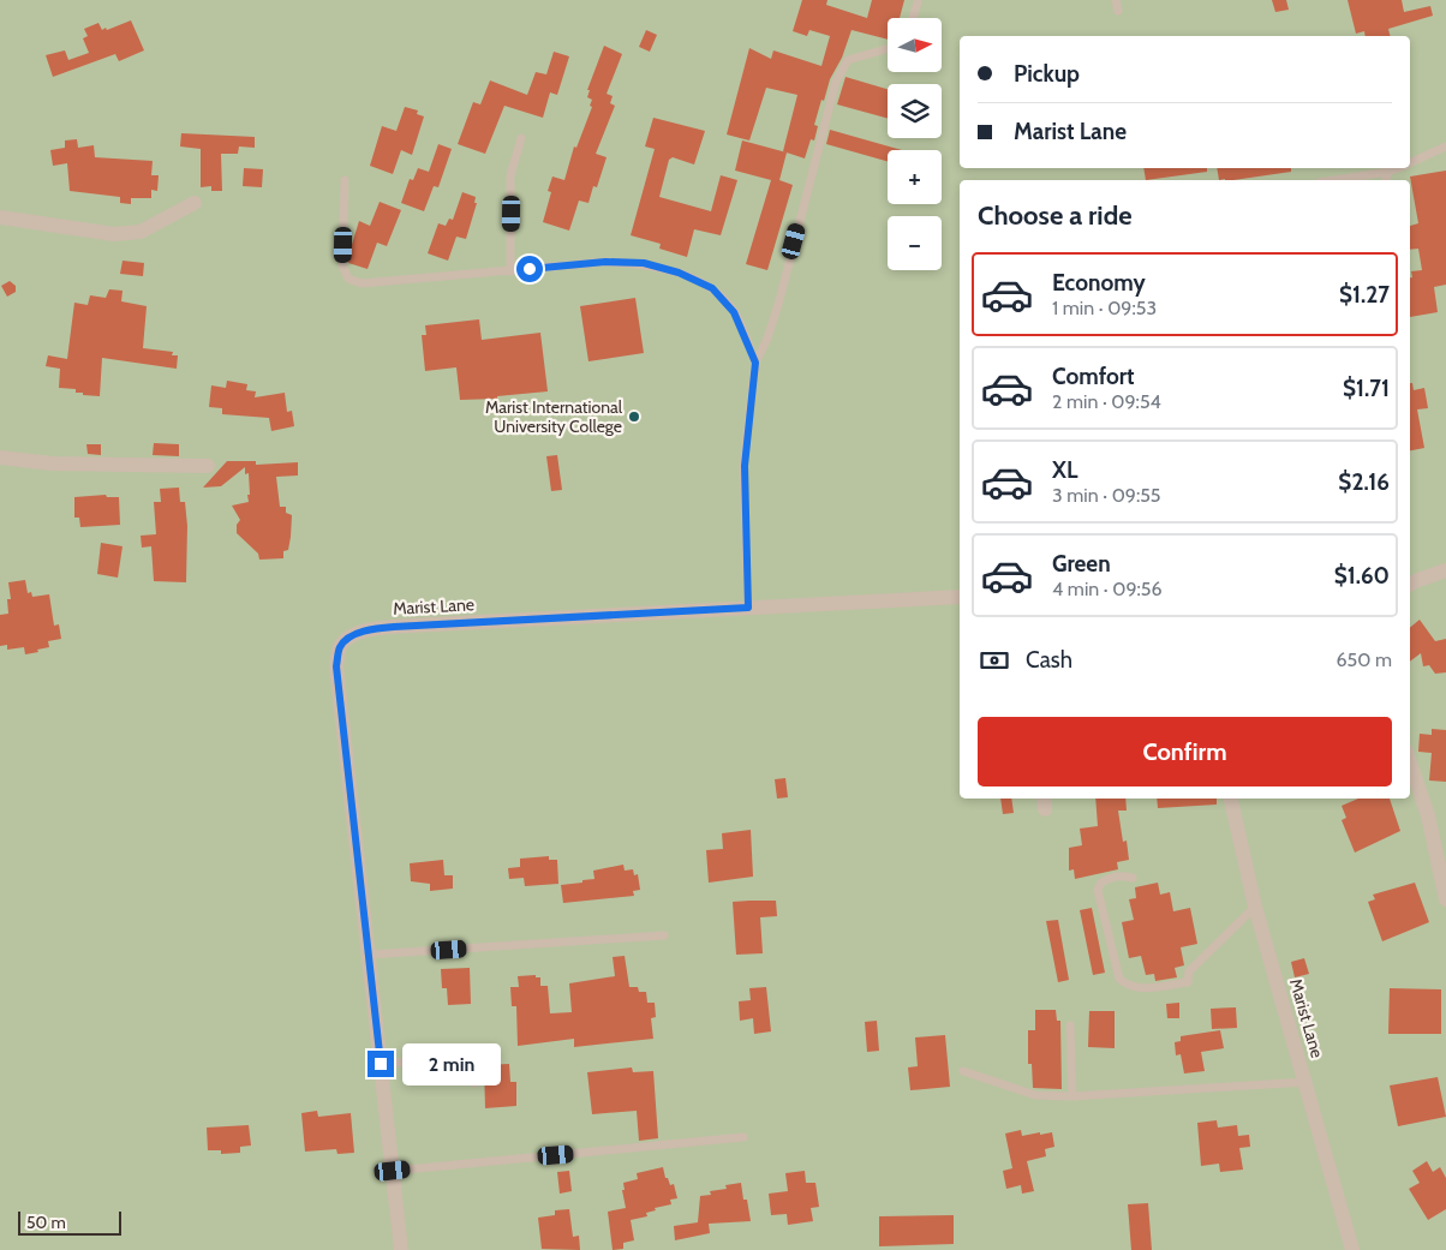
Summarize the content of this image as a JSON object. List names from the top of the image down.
{
  "streets": {
    "street": ["Marist Lane"]
  },
  "places": ["Marist International University College"],
  "scale_bar": "50 m",
  "north": "right",
  "page": {
    "map_buttons": ["+", "−"],
    "banner": ["Pickup", "Marist Lane"],
    "heading": "Choose a ride",
    "list": [
      {
        "name": "Economy",
        "note": "1 min · 09:53",
        "value": "$1.27"
      },
      {
        "name": "Comfort",
        "note": "2 min · 09:54",
        "value": "$1.71"
      },
      {
        "name": "XL",
        "note": "3 min · 09:55",
        "value": "$2.16"
      },
      {
        "name": "Green",
        "note": "4 min · 09:56",
        "value": "$1.60"
      }
    ],
    "pay": ["Cash", "650 m"],
    "buttons": "Confirm",
    "bubble": "2 min",
    "scale": "50 m"
  }
}
